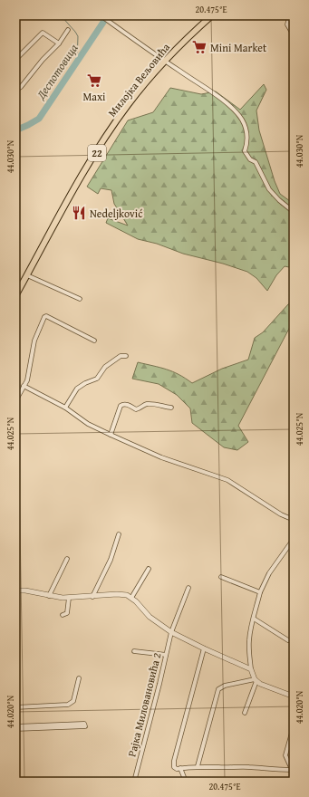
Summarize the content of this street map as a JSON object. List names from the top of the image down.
{
  "streets": {
    "main road": ["Милојка Вељовића", "22"],
    "street": ["Рајка Миловановића 2"]
  },
  "water": ["Деспотовица"],
  "places": {
    "supermarket": ["Mini Market", "Maxi"],
    "restaurant": ["Nedeljković"]
  },
  "coordinates": [
    "20.475°E",
    "44.030°N",
    "44.025°N",
    "44.020°N"
  ]
}
